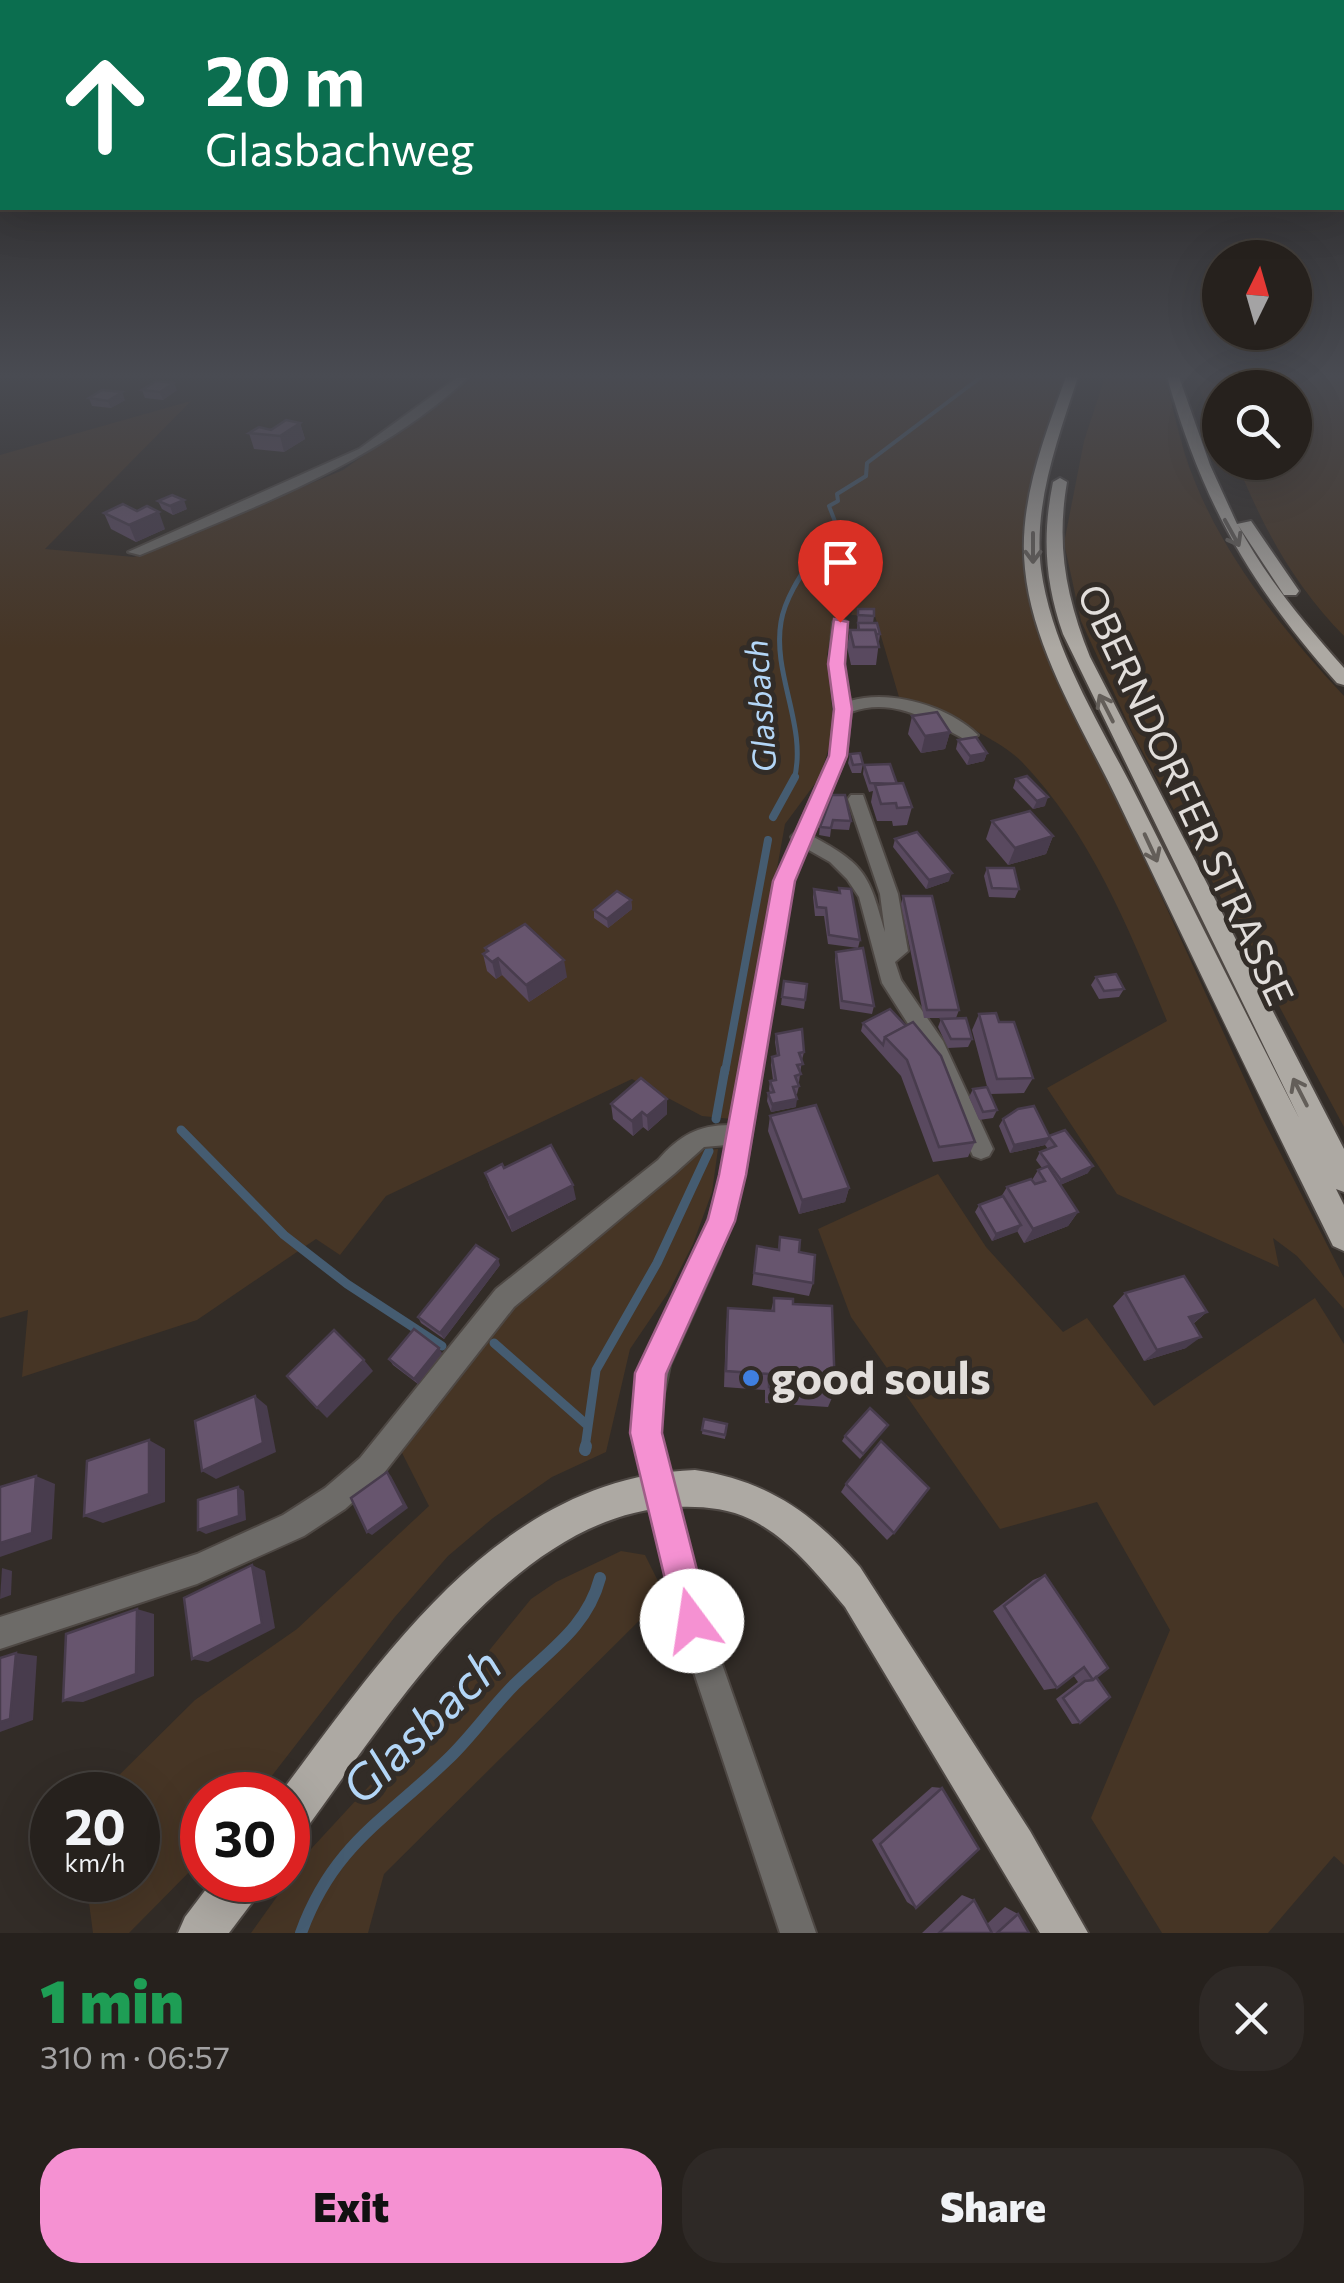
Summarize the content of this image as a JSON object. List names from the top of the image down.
{
  "streets": {
    "main road": ["OBERNDORFER STRASSE"]
  },
  "water": ["Glasbach"],
  "places": ["good souls"],
  "north": "top",
  "page": {
    "turn": ["20 m", "Glasbachweg"],
    "speed": "20 km/h",
    "limit": "30",
    "heading": ["1 min", "310 m · 06:57"],
    "buttons": ["Exit", "Share"]
  }
}
